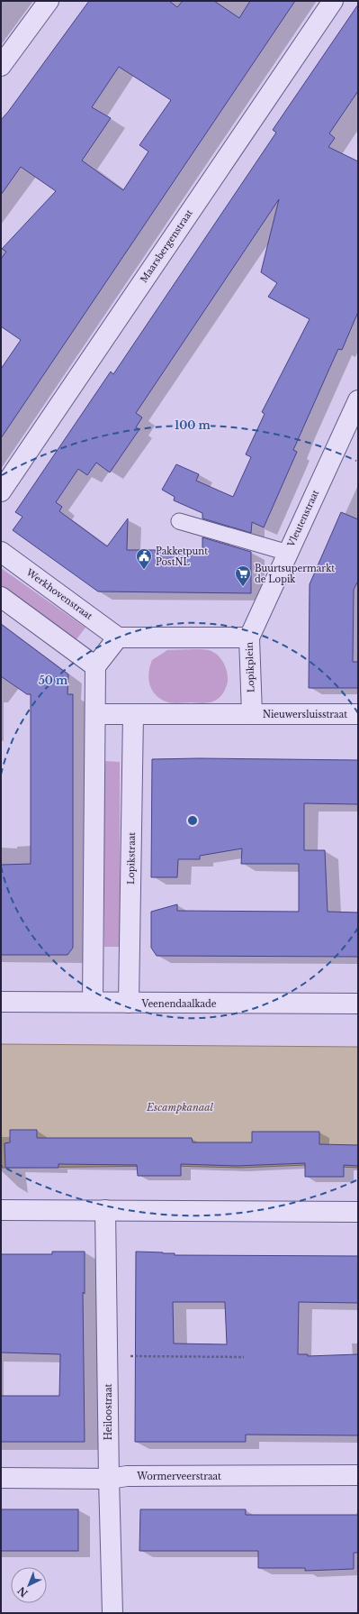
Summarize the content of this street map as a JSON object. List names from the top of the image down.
{
  "streets": {
    "street": [
      "Maarsbergenstraat",
      "Vleutenstraat",
      "Werkhovenstraat",
      "Lopikplein",
      "Nieuwersluisstraat",
      "Lopikstraat",
      "Veenendaalkade",
      "Heiloostraat",
      "Wormerveerstraat"
    ]
  },
  "crossings": [
    ["Vleutenstraat", "Lopikplein"],
    ["Werkhovenstraat", "Lopikplein"],
    ["Lopikplein", "Nieuwersluisstraat"],
    ["Lopikstraat", "Veenendaalkade"],
    ["Heiloostraat", "Wormerveerstraat"]
  ],
  "water": ["Escampkanaal"],
  "places": {
    "public building": ["Pakketpunt PostNL"],
    "supermarket": ["Buurtsupermarkt de Lopik"]
  },
  "north": "bottom left",
  "rings": ["100 m", "50 m"]
}
